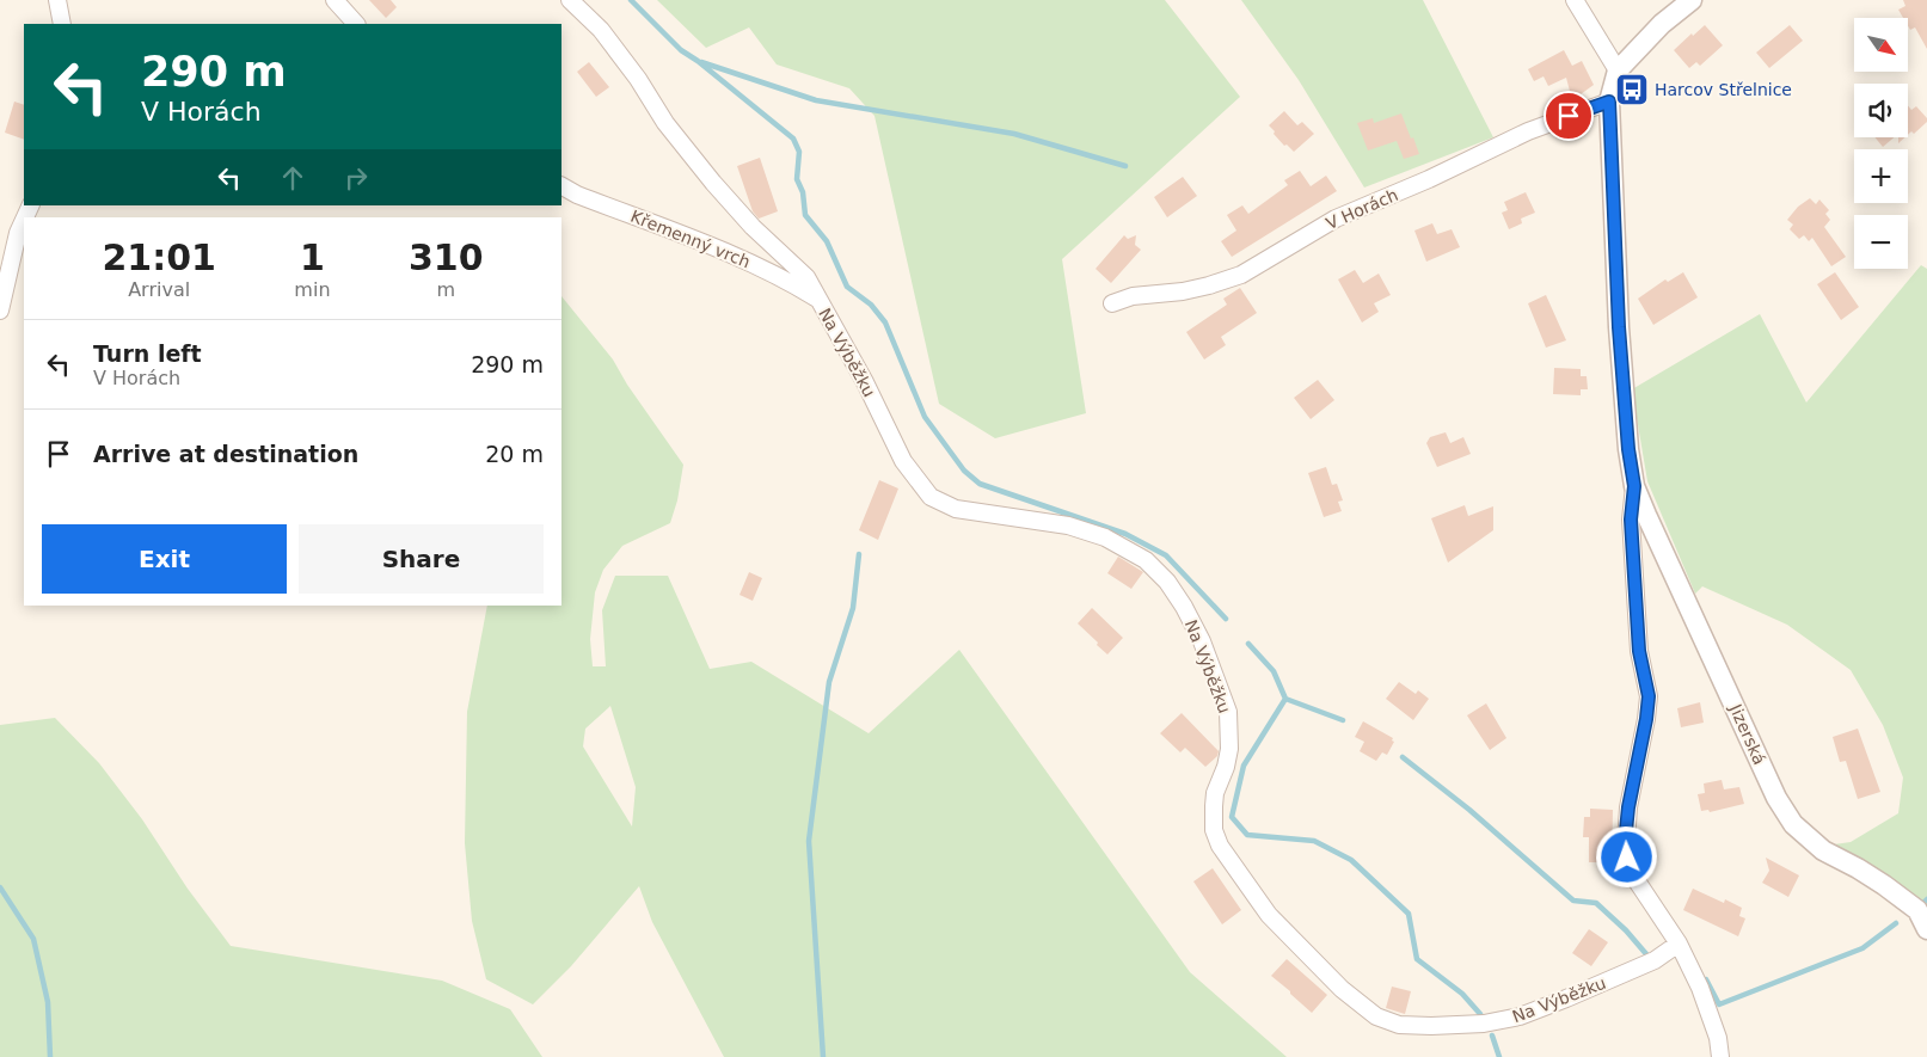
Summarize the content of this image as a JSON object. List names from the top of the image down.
{
  "streets": {
    "street": [
      "V Horách",
      "Křemenný vrch",
      "Na Výběžku",
      "Jizerská"
    ]
  },
  "crossings": [
    ["V Horách", "Jizerská"],
    ["Křemenný vrch", "Na Výběžku"],
    ["Na Výběžku", "Jizerská"]
  ],
  "places": {
    "bus stop": ["Harcov Střelnice"]
  },
  "north": "bottom right",
  "page": {
    "map_buttons": ["+", "−"],
    "turn": ["290 m", "V Horách"],
    "eta": [
      "21:01",
      "Arrival",
      "1",
      "min",
      "310",
      "m"
    ],
    "list": [
      {
        "name": "Turn left",
        "note": "V Horách",
        "value": "290 m"
      },
      {
        "name": "Arrive at destination",
        "value": "20 m"
      }
    ],
    "buttons": ["Exit", "Share"]
  }
}
